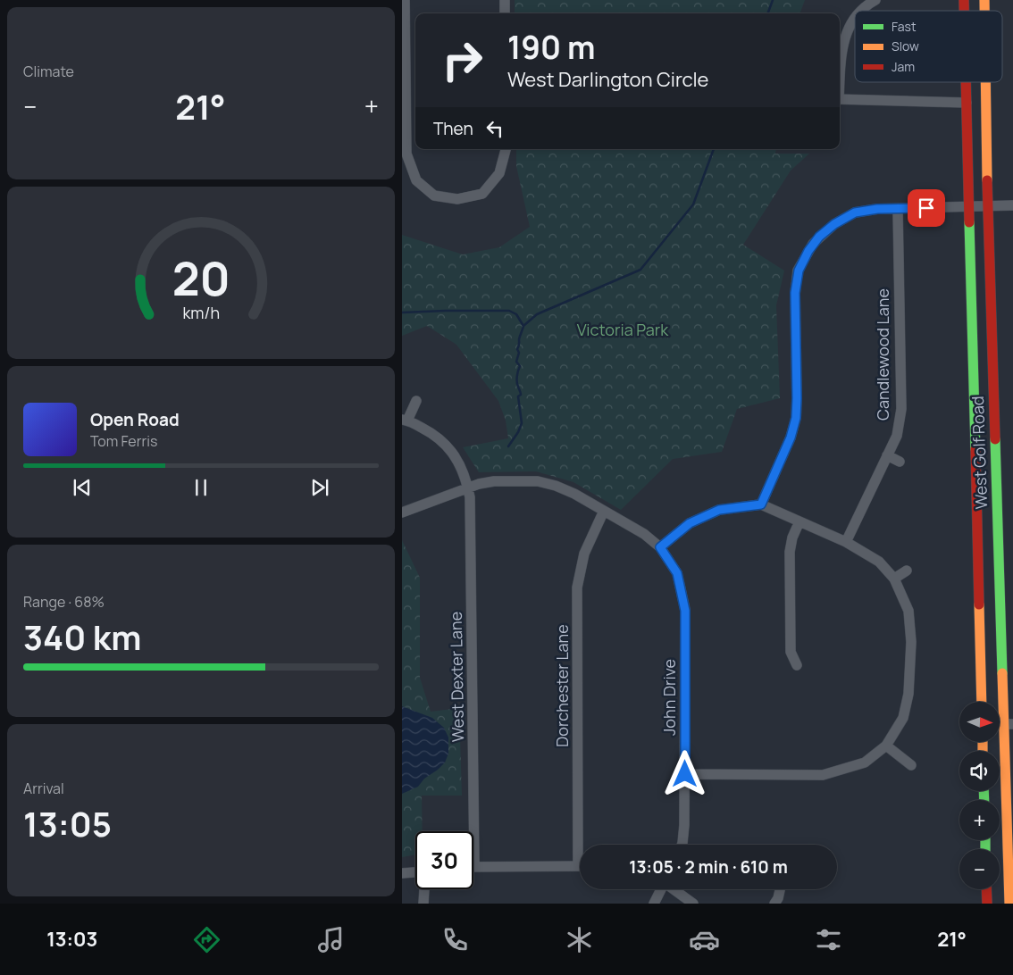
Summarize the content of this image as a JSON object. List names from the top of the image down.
{
  "streets": {
    "main road": ["West Golf Road"],
    "street": [
      "Candlewood Lane",
      "West Dexter Lane",
      "Dorchester Lane",
      "John Drive"
    ]
  },
  "crossings": [
    ["West Dexter Lane", "John Drive"],
    ["Dorchester Lane", "John Drive"]
  ],
  "parks": ["Victoria Park"],
  "legend": ["Fast", "Slow", "Jam"],
  "north": "right",
  "page": {
    "tile": [
      "Climate",
      ["Range · 68%", "340 km"],
      ["Arrival", "13:05"]
    ],
    "turn": ["190 m", "West Darlington Circle"],
    "heat": ["−", "21°", "+"],
    "then": "Then",
    "song": ["Open Road", "Tom Ferris"],
    "map_buttons": ["+", "−"],
    "limit": "30",
    "trip": "13:05 · 2 min · 610 m",
    "tabs": ["13:03", "21°"],
    "gauge": ["20", "km/h"]
  }
}
